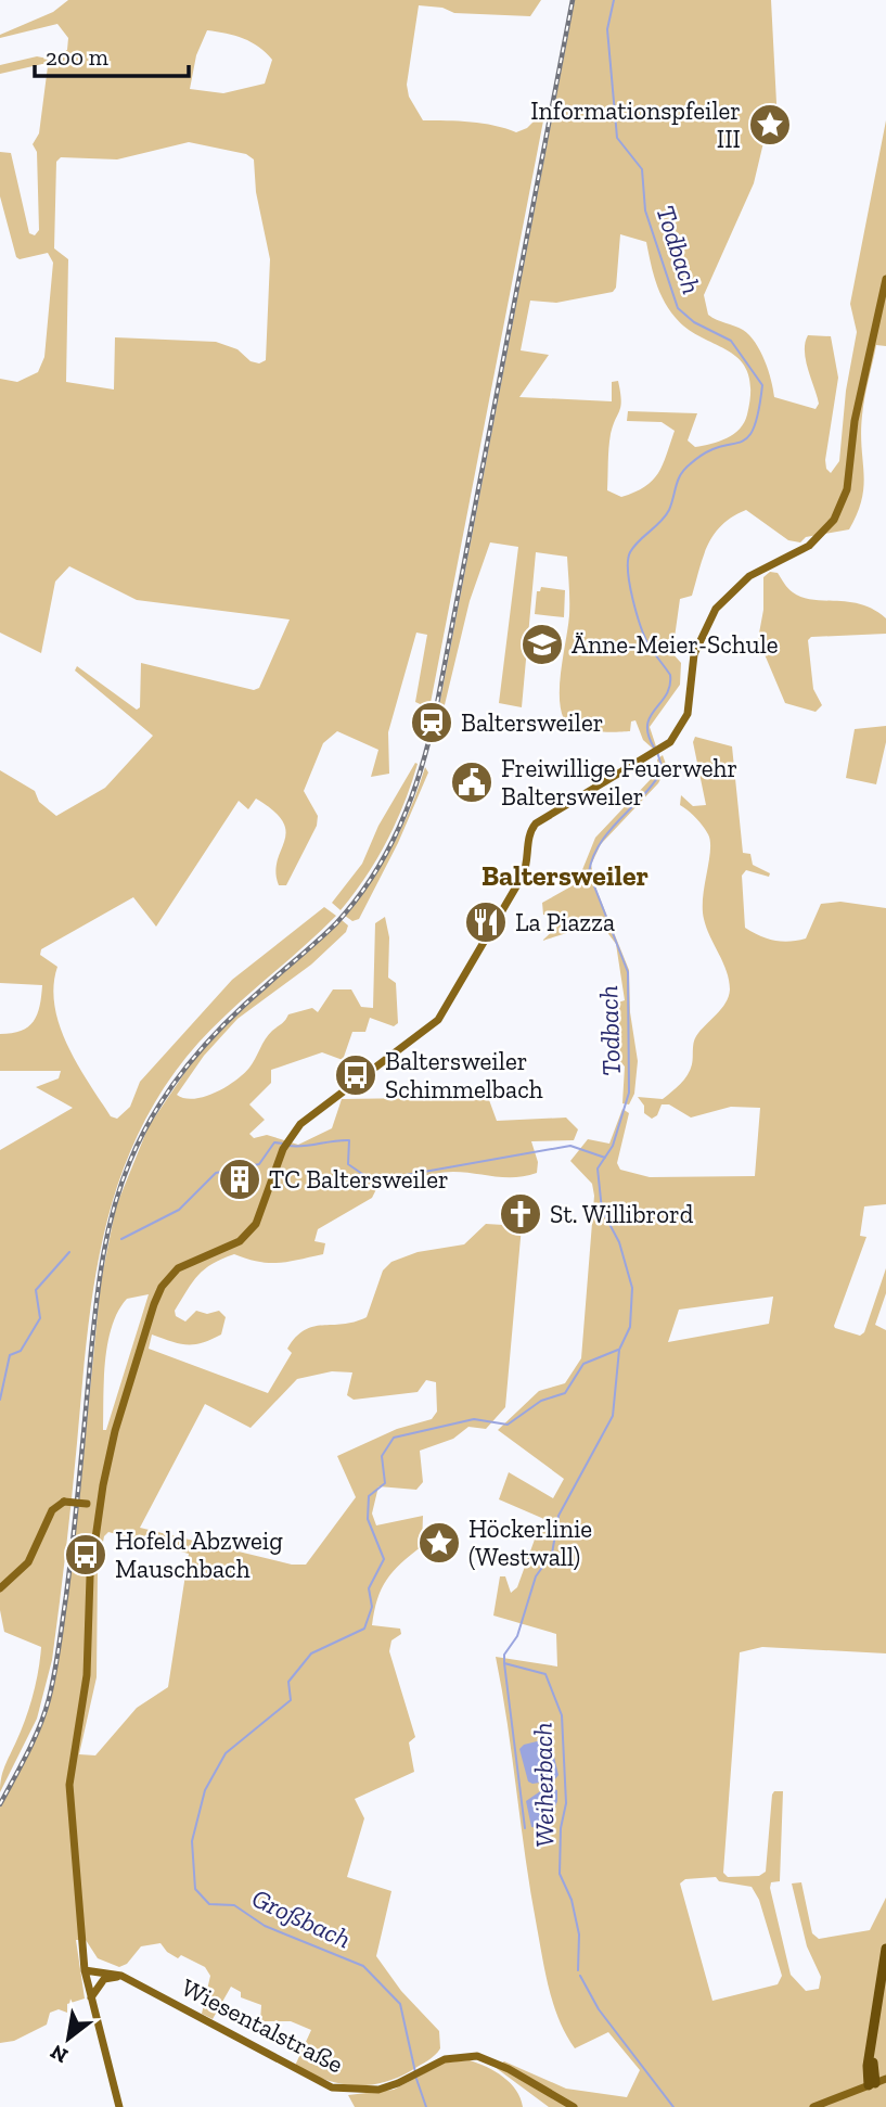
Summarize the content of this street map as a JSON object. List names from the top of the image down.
{
  "streets": {
    "main road": ["Wiesentalstraße"]
  },
  "districts": ["Baltersweiler"],
  "water": ["Todbach", "Weiherbach", "Großbach"],
  "places": {
    "place": ["Informationspfeiler III", "Höckerlinie (Westwall)"],
    "school or university": ["Änne-Meier-Schule"],
    "station": ["Baltersweiler"],
    "public building": ["Freiwillige Feuerwehr Baltersweiler"],
    "restaurant": ["La Piazza"],
    "bus stop": ["Baltersweiler Schimmelbach", "Hofeld Abzweig Mauschbach"],
    "building": ["TC Baltersweiler"],
    "church": ["St. Willibrord"]
  },
  "scale_bar": "200 m",
  "north": "bottom left"
}
